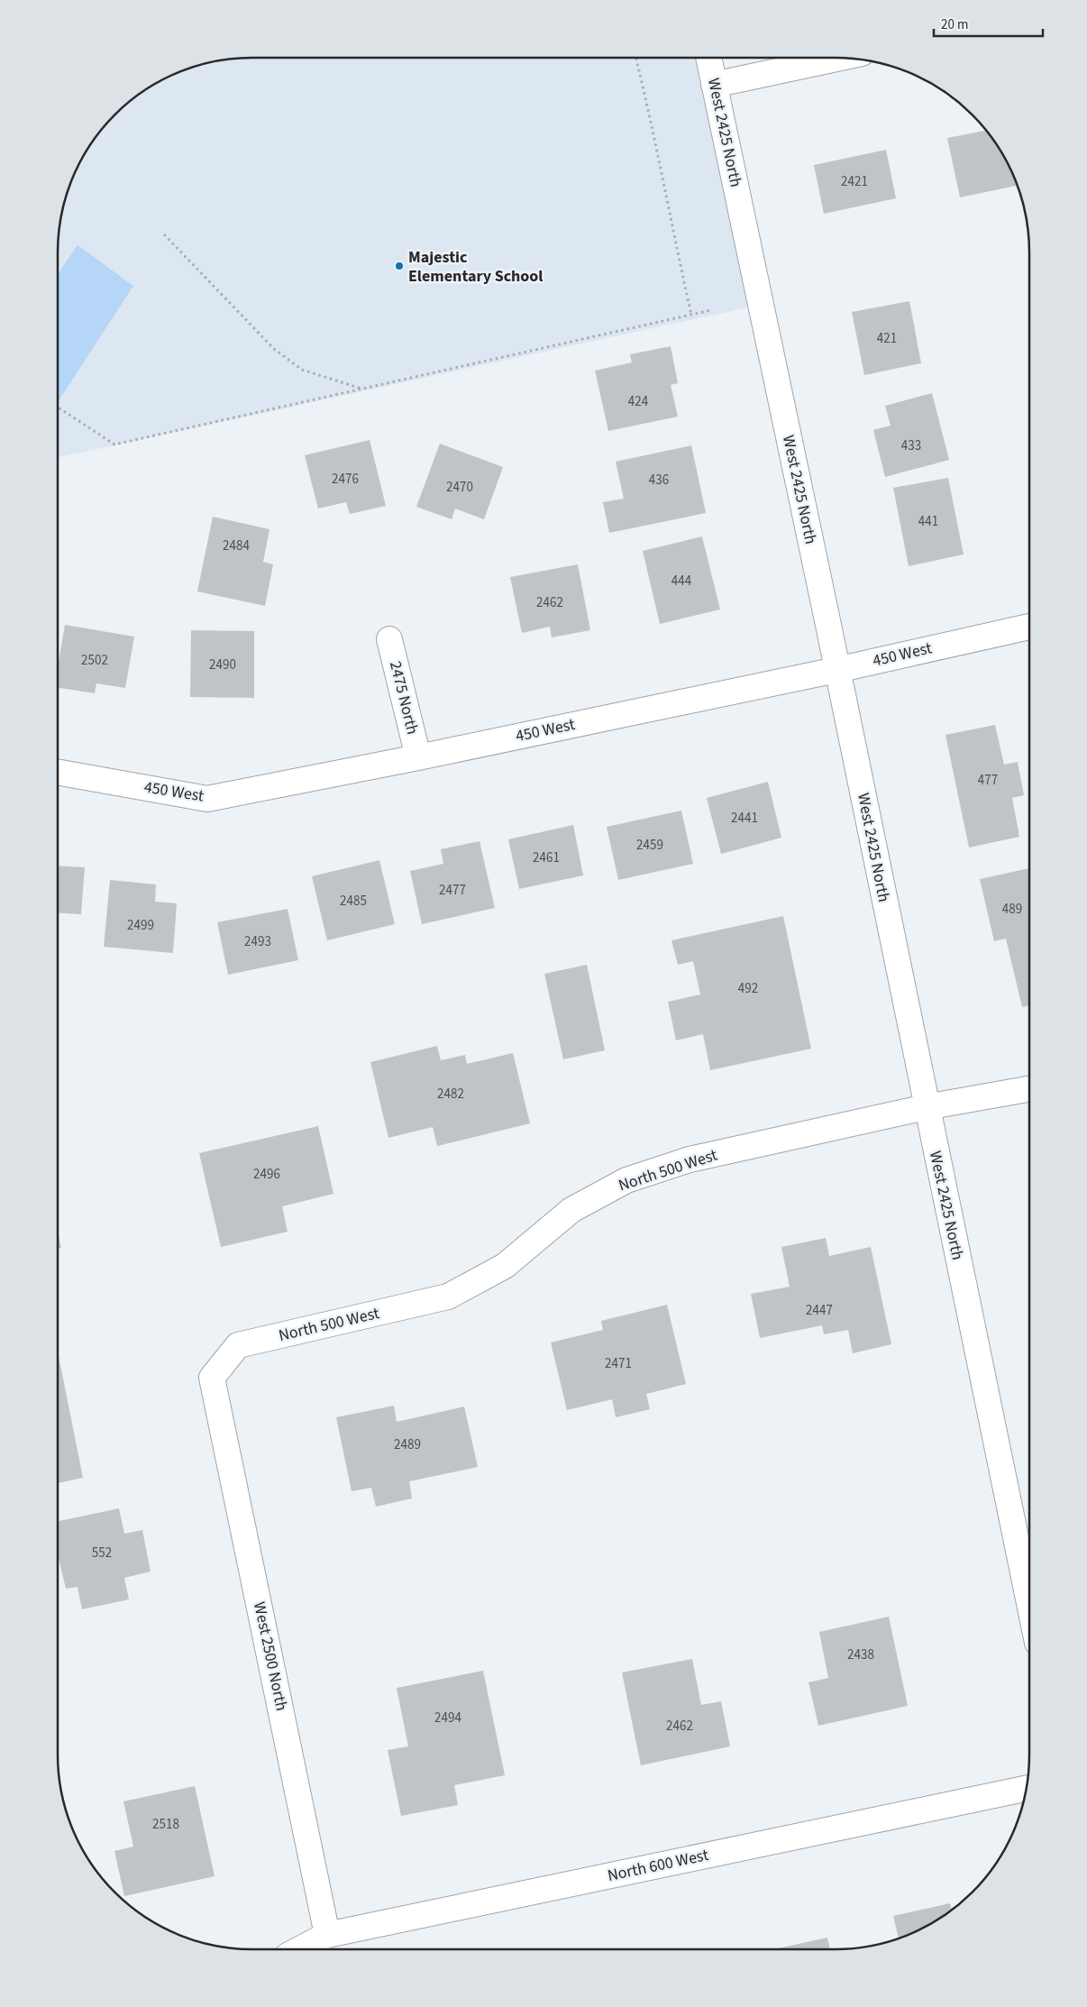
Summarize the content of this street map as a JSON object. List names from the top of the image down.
{
  "streets": {
    "street": [
      "West 2425 North",
      "450 West",
      "2475 North",
      "North 500 West",
      "West 2500 North",
      "North 600 West"
    ]
  },
  "crossings": [
    ["West 2425 North", "450 West"],
    ["West 2425 North", "North 500 West"],
    ["450 West", "2475 North"],
    ["North 500 West", "West 2500 North"],
    ["West 2500 North", "North 600 West"]
  ],
  "places": ["Majestic Elementary School"],
  "house_numbers": [
    "2421",
    "421",
    "424",
    "433",
    "2476",
    "436",
    "2470",
    "441",
    "2484",
    "444",
    "2462",
    "2502",
    "2490",
    "477",
    "2441",
    "2459",
    "2461",
    "2477",
    "2485",
    "489",
    "2499",
    "2493",
    "492",
    "2482",
    "2496",
    "2447",
    "2471",
    "2489",
    "552",
    "2438",
    "2494",
    "2462",
    "2518"
  ],
  "scale_bar": "20 m"
}
